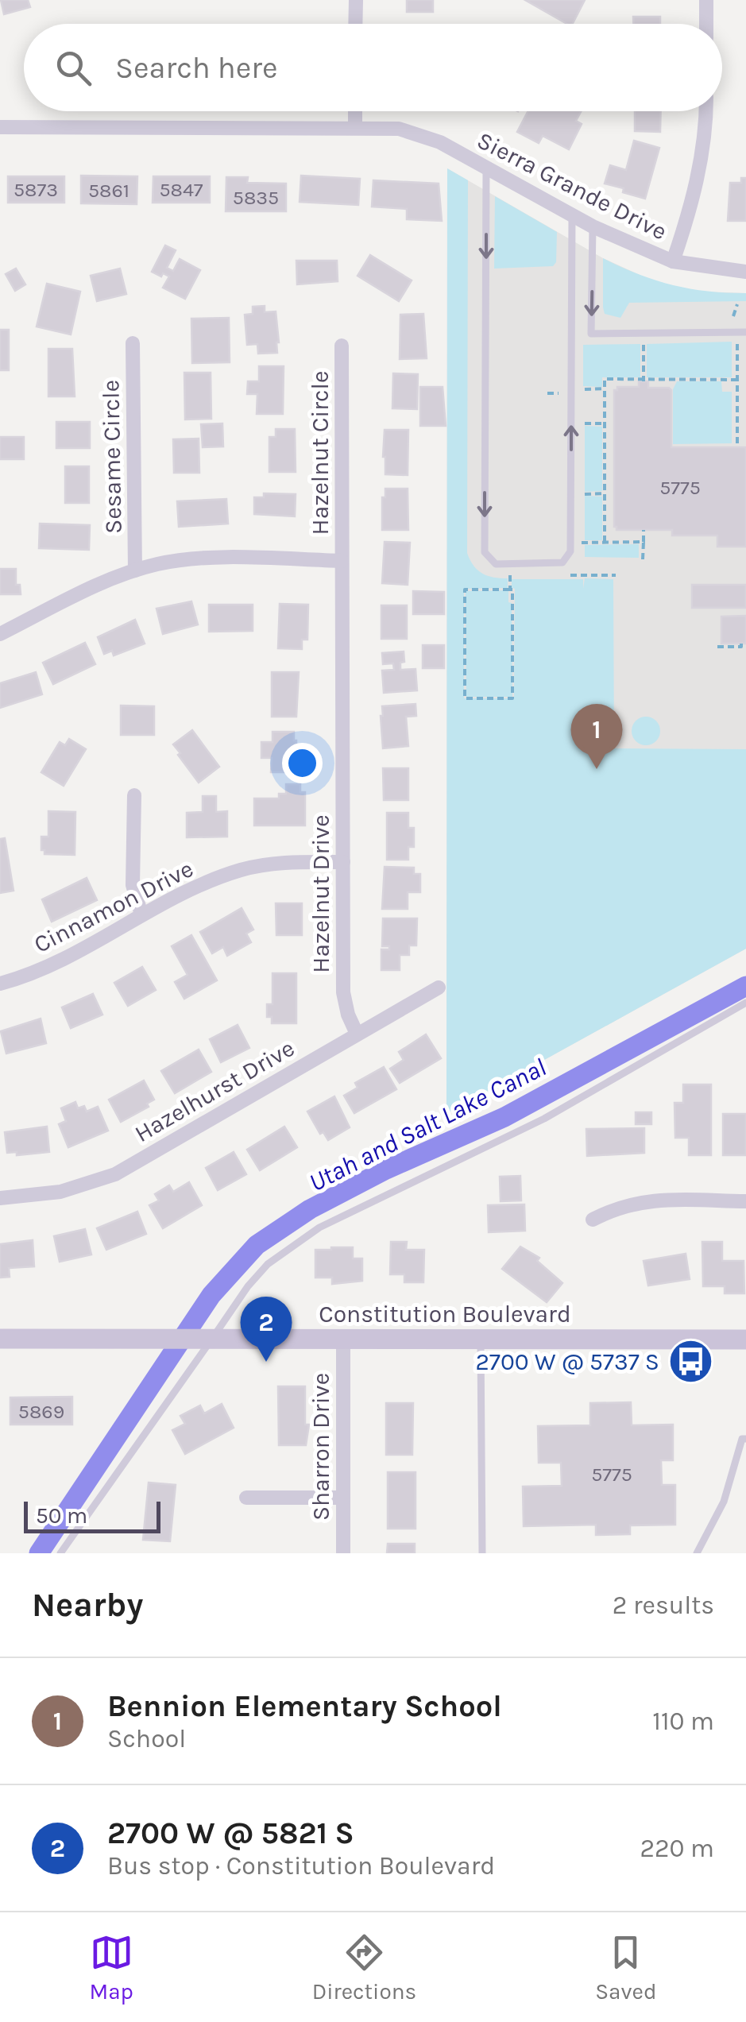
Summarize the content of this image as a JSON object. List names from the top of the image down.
{
  "streets": {
    "main road": ["Constitution Boulevard"],
    "street": [
      "Sierra Grande Drive",
      "Hazelnut Circle",
      "Sesame Circle",
      "Hazelnut Drive",
      "Cinnamon Drive",
      "Hazelhurst Drive",
      "Sharron Drive"
    ]
  },
  "crossings": [
    ["Hazelnut Circle", "Hazelnut Drive"],
    ["Hazelnut Drive", "Cinnamon Drive"],
    ["Hazelnut Drive", "Hazelhurst Drive"],
    ["Constitution Boulevard", "Sharron Drive"]
  ],
  "water": ["Utah and Salt Lake Canal"],
  "places": {
    "bus stop": ["2700 W @ 5737 S"]
  },
  "house_numbers": [
    "5873",
    "5847",
    "5861",
    "5835",
    "5775",
    "5869",
    "5775"
  ],
  "scale_bar": "50 m",
  "page": {
    "search": "Search here",
    "pins": ["1", "2"],
    "scale": "50 m",
    "heading": ["Nearby", "2 results"],
    "list": [
      {
        "mark": "1",
        "name": "Bennion Elementary School",
        "note": "School",
        "value": "110 m"
      },
      {
        "mark": "2",
        "name": "2700 W @ 5821 S",
        "note": "Bus stop · Constitution Boulevard",
        "value": "220 m"
      }
    ],
    "nav": ["Map", "Directions", "Saved"]
  }
}
